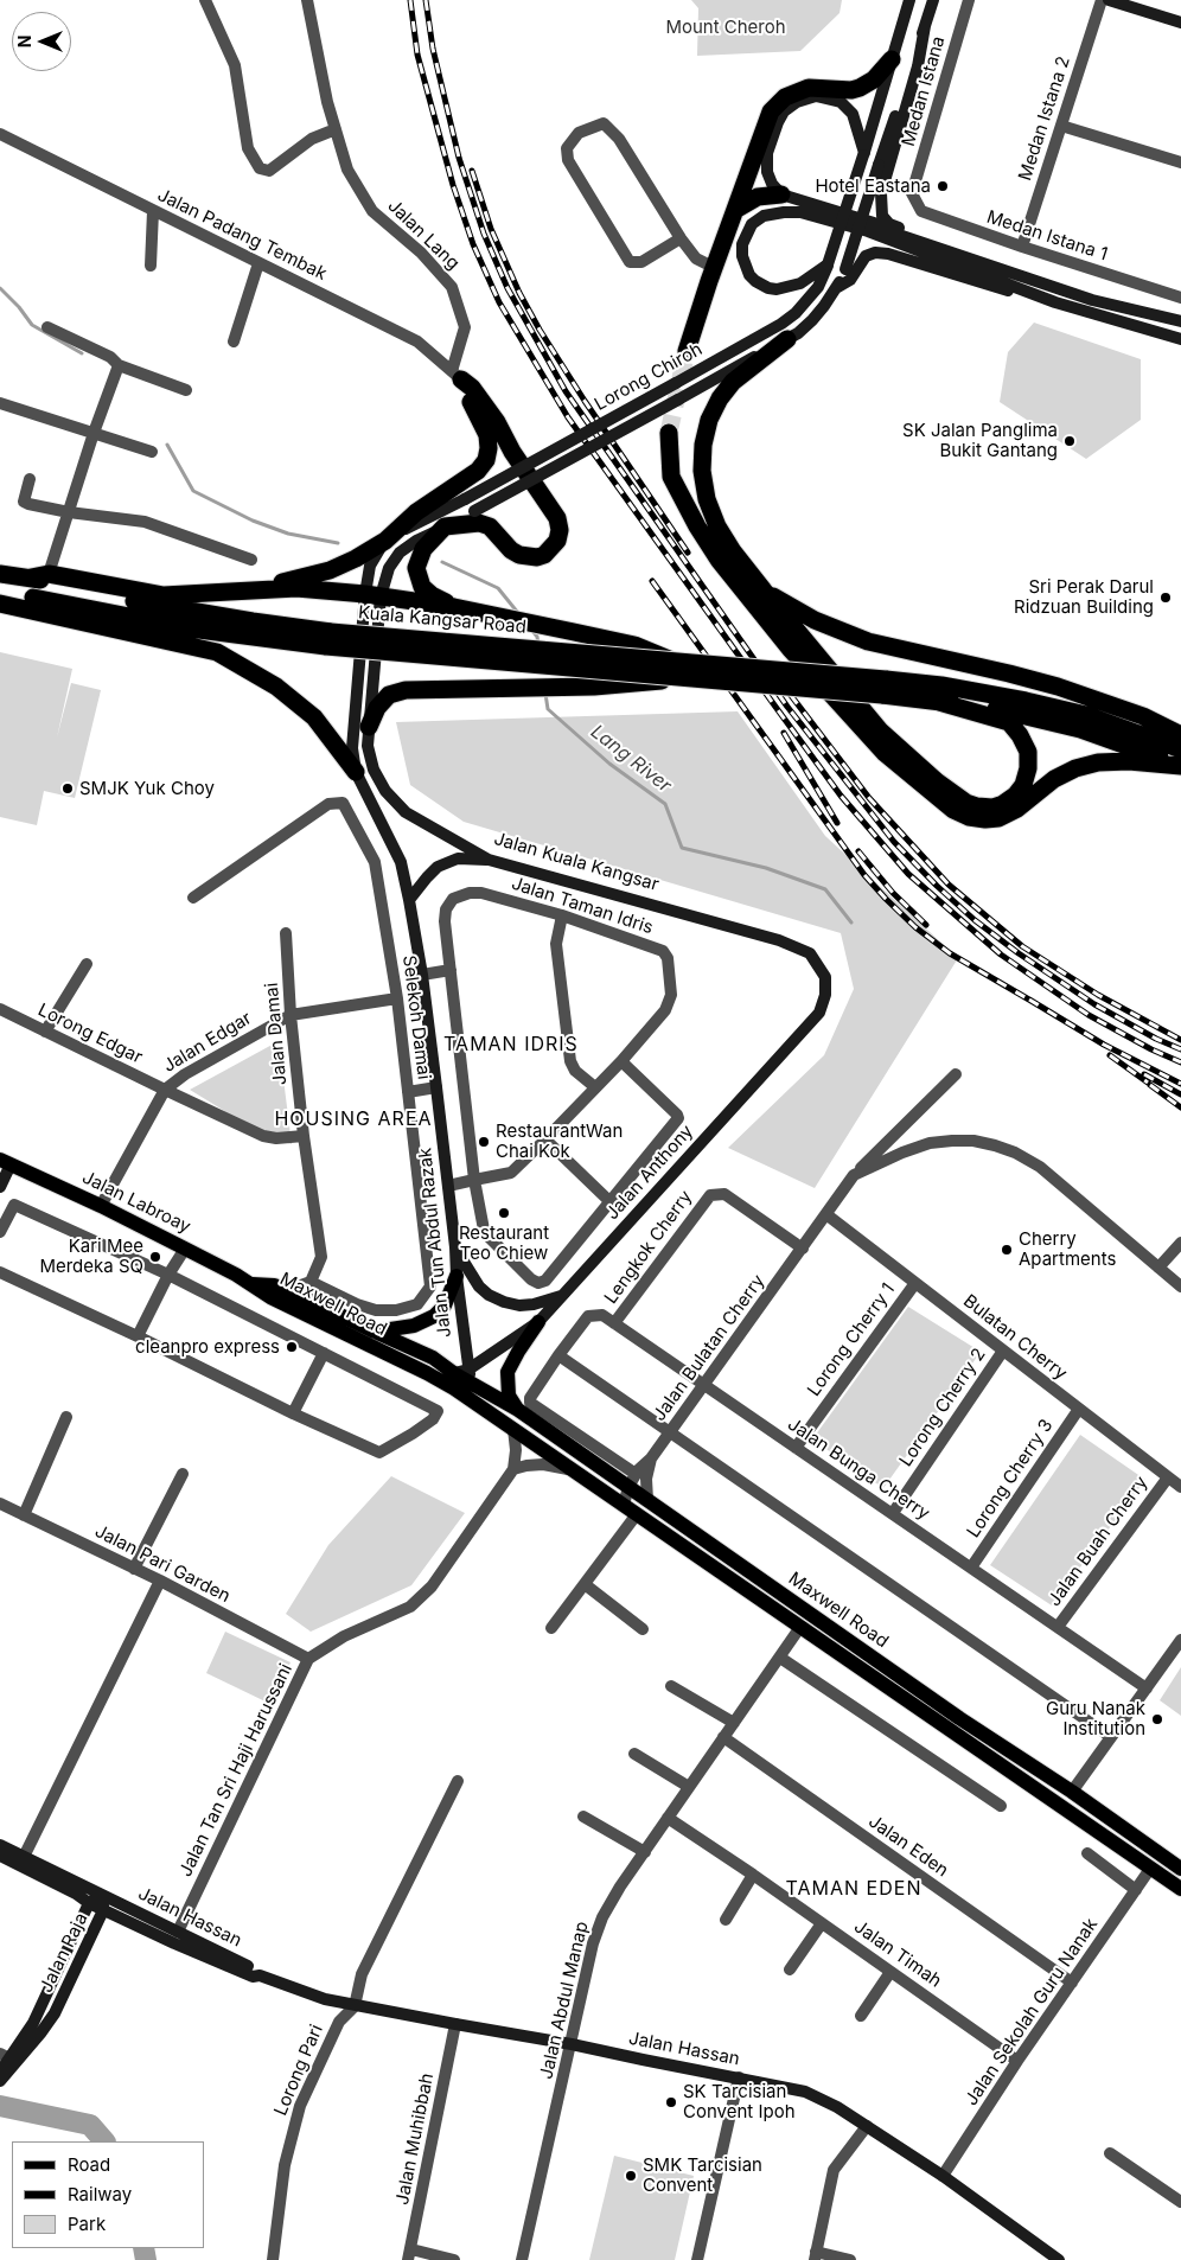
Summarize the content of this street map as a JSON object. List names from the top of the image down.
{
  "streets": {
    "highway": ["Kuala Kangsar Road"],
    "main road": [
      "Lorong Chiroh",
      "Jalan Kuala Kangsar",
      "Jalan Anthony",
      "Jalan Labroay",
      "Jalan Tun Abdul Razak",
      "Maxwell Road",
      "Jalan Hassan",
      "Jalan Raja"
    ],
    "street": [
      "Medan Istana",
      "Medan Istana 2",
      "Jalan Padang Tembak",
      "Jalan Lang",
      "Medan Istana 1",
      "Jalan Taman Idris",
      "Selekoh Damai",
      "Lorong Edgar",
      "Jalan Damai",
      "Jalan Edgar",
      "Lengkok Cherry",
      "Bulatan Cherry",
      "Lorong Cherry 1",
      "Jalan Bulatan Cherry",
      "Lorong Cherry 2",
      "Jalan Bunga Cherry",
      "Lorong Cherry 3",
      "Jalan Buah Cherry",
      "Jalan Pari Garden",
      "Jalan Tan Sri Haji Harussani",
      "Jalan Eden",
      "Jalan Timah",
      "Jalan Abdul Manap",
      "Jalan Sekolah Guru Nanak",
      "Lorong Pari",
      "Jalan Muhibbah"
    ]
  },
  "crossings": [
    ["Medan Istana", "Medan Istana 1"],
    ["Medan Istana 2", "Medan Istana 1"],
    ["Jalan Padang Tembak", "Jalan Lang"],
    ["Jalan Kuala Kangsar", "Jalan Anthony"],
    ["Jalan Kuala Kangsar", "Jalan Tun Abdul Razak"],
    ["Jalan Taman Idris", "Jalan Tun Abdul Razak"],
    ["Selekoh Damai", "Jalan Damai"],
    ["Selekoh Damai", "Jalan Edgar"],
    ["Lorong Edgar", "Jalan Damai"],
    ["Lorong Edgar", "Jalan Edgar"],
    ["Jalan Damai", "Jalan Edgar"],
    ["Jalan Edgar", "Jalan Labroay"],
    ["Jalan Anthony", "Jalan Tun Abdul Razak"],
    ["Jalan Anthony", "Maxwell Road"],
    ["Jalan Labroay", "Maxwell Road"],
    ["Jalan Tun Abdul Razak", "Maxwell Road"],
    ["Lengkok Cherry", "Jalan Bulatan Cherry"],
    ["Lengkok Cherry", "Jalan Bunga Cherry"],
    ["Maxwell Road", "Jalan Bulatan Cherry"],
    ["Maxwell Road", "Jalan Bunga Cherry"],
    ["Maxwell Road", "Jalan Abdul Manap"],
    ["Maxwell Road", "Jalan Sekolah Guru Nanak"],
    ["Bulatan Cherry", "Lorong Cherry 1"],
    ["Bulatan Cherry", "Jalan Bulatan Cherry"],
    ["Bulatan Cherry", "Lorong Cherry 2"],
    ["Bulatan Cherry", "Lorong Cherry 3"],
    ["Bulatan Cherry", "Jalan Buah Cherry"],
    ["Lorong Cherry 1", "Jalan Bunga Cherry"],
    ["Jalan Bulatan Cherry", "Jalan Bunga Cherry"],
    ["Lorong Cherry 2", "Jalan Bunga Cherry"],
    ["Jalan Bunga Cherry", "Lorong Cherry 3"],
    ["Jalan Bunga Cherry", "Jalan Buah Cherry"],
    ["Jalan Pari Garden", "Jalan Tan Sri Haji Harussani"],
    ["Jalan Tan Sri Haji Harussani", "Jalan Hassan"],
    ["Jalan Eden", "Jalan Abdul Manap"],
    ["Jalan Eden", "Jalan Sekolah Guru Nanak"],
    ["Jalan Hassan", "Jalan Raja"],
    ["Jalan Hassan", "Jalan Abdul Manap"],
    ["Jalan Hassan", "Jalan Sekolah Guru Nanak"],
    ["Jalan Hassan", "Lorong Pari"],
    ["Jalan Hassan", "Jalan Muhibbah"],
    ["Jalan Timah", "Jalan Abdul Manap"],
    ["Jalan Timah", "Jalan Sekolah Guru Nanak"]
  ],
  "districts": ["TAMAN IDRIS", "HOUSING AREA", "TAMAN EDEN"],
  "water": ["Lang River"],
  "parks": ["Mount Cheroh"],
  "places": [
    "Hotel Eastana",
    "SK Jalan Panglima Bukit Gantang",
    "Sri Perak Darul Ridzuan Building",
    "SMJK Yuk Choy",
    "RestaurantWan Chai Kok",
    "Restaurant Teo Chiew",
    "Cherry Apartments",
    "Kari Mee Merdeka SQ",
    "cleanpro express",
    "Guru Nanak Institution",
    "SK Tarcisian Convent Ipoh",
    "SMK Tarcisian Convent"
  ],
  "legend": ["Road", "Railway", "Park"],
  "north": "left"
}
